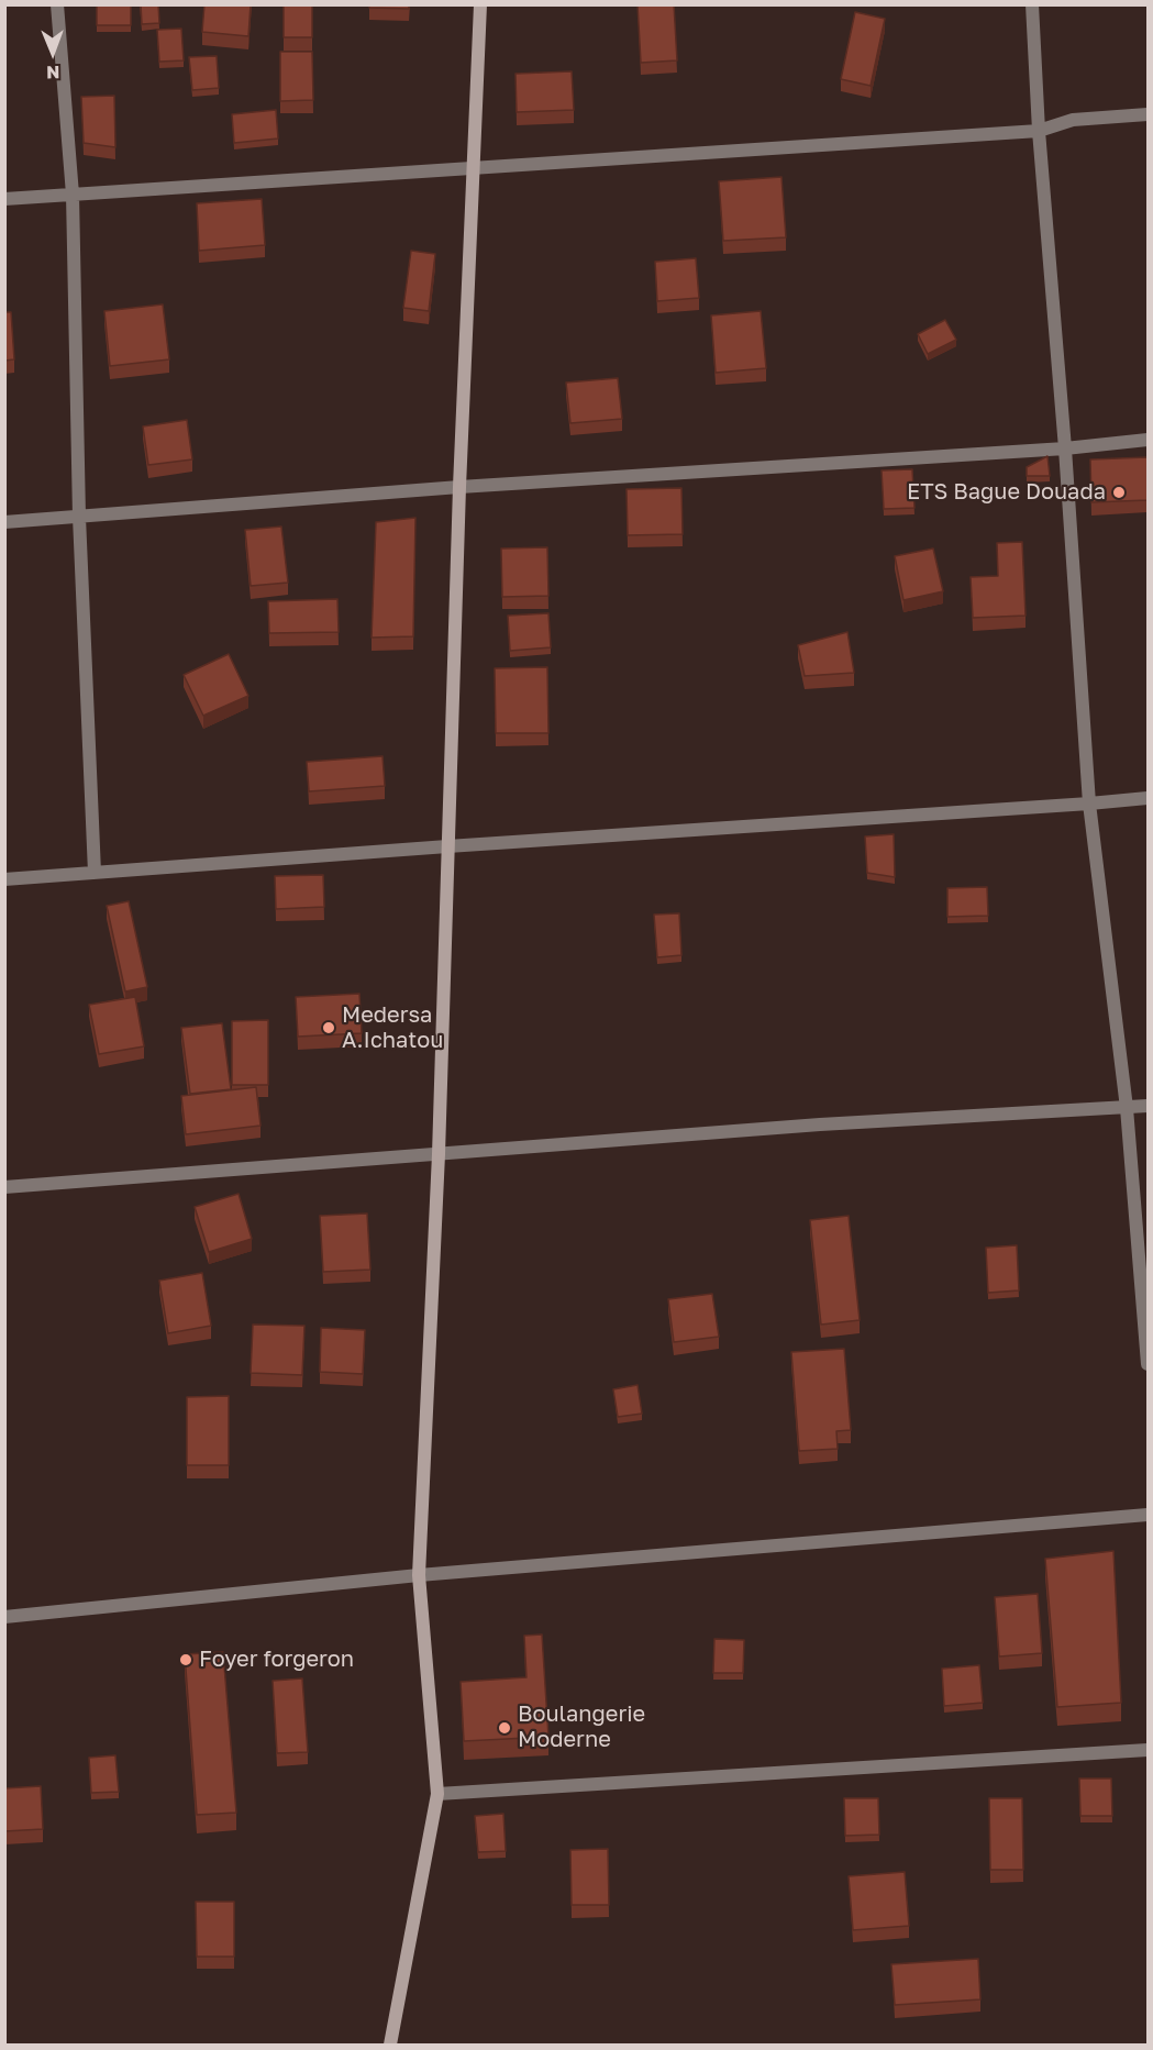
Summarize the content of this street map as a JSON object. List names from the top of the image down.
{
  "places": [
    "ETS Bague Douada",
    "Medersa A.Ichatou",
    "Foyer forgeron",
    "Boulangerie Moderne"
  ],
  "north": "bottom"
}
